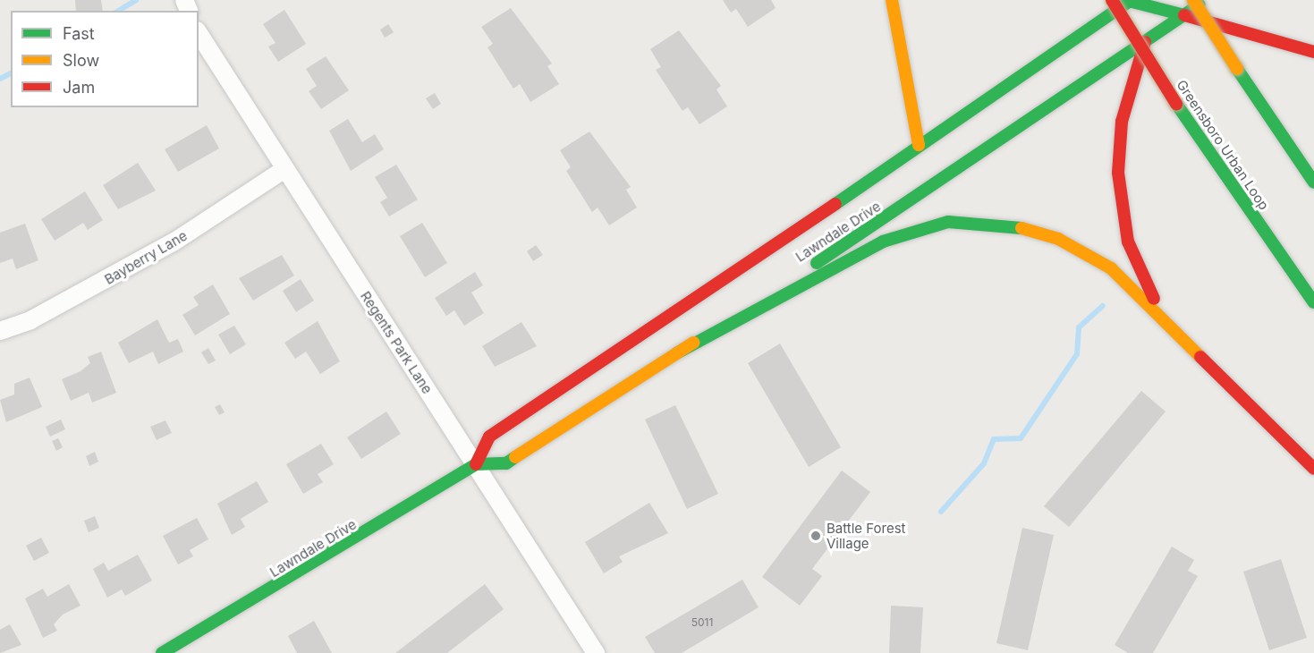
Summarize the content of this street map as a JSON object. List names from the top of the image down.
{
  "streets": {
    "main road": ["Greensboro Urban Loop", "Lawndale Drive"],
    "street": ["Bayberry Lane", "Regents Park Lane"]
  },
  "crossings": [
    ["Lawndale Drive", "Regents Park Lane"],
    ["Bayberry Lane", "Regents Park Lane"]
  ],
  "places": ["Battle Forest Village"],
  "house_numbers": ["5011"],
  "legend": ["Fast", "Slow", "Jam"]
}
